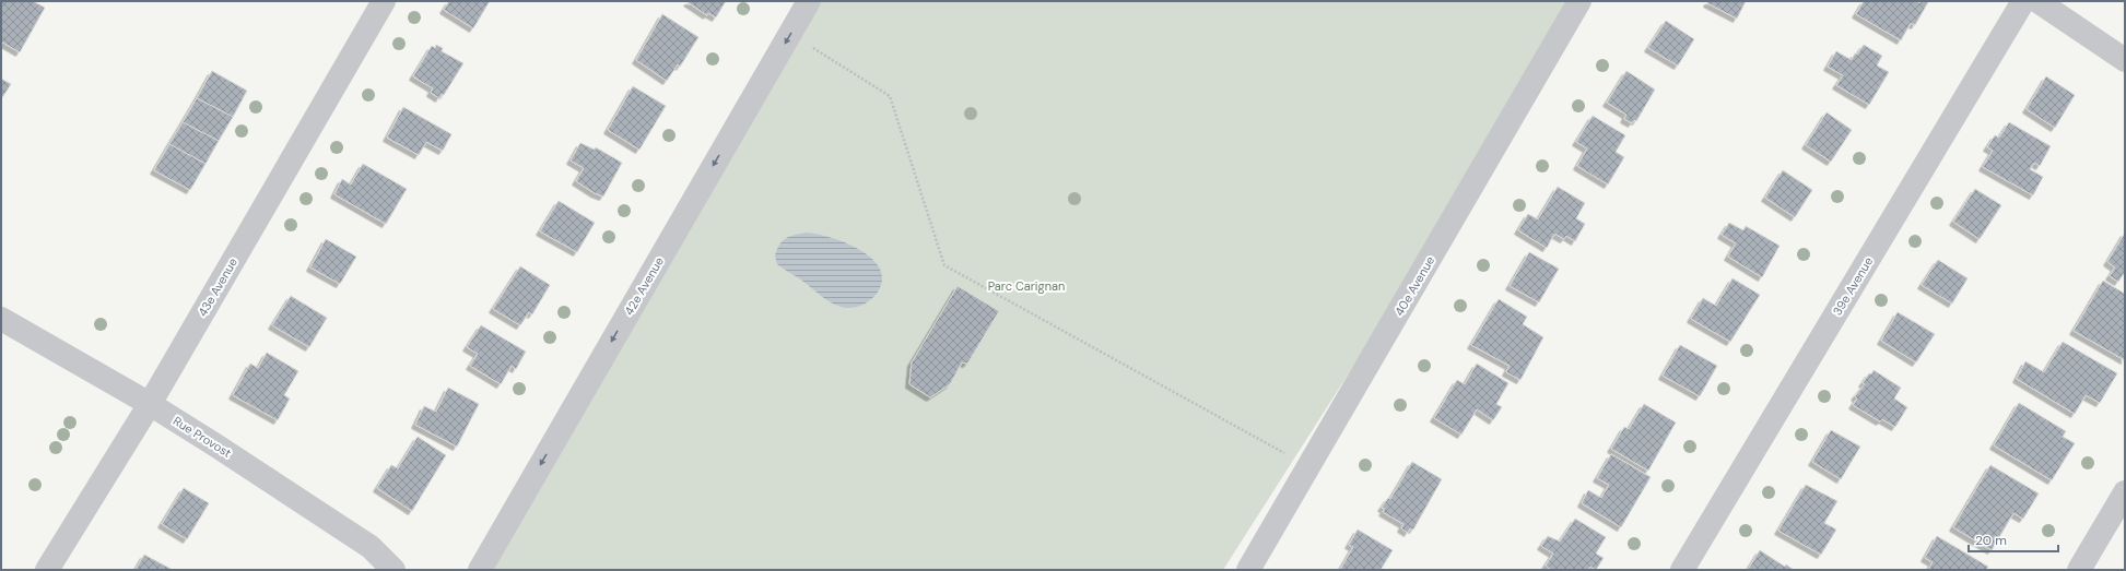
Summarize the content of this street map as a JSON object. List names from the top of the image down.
{
  "streets": {
    "street": [
      "42e Avenue",
      "40e Avenue",
      "39e Avenue",
      "43e Avenue",
      "Rue Provost"
    ]
  },
  "crossings": [
    ["43e Avenue", "Rue Provost"]
  ],
  "one_way": ["42e Avenue"],
  "parks": ["Parc Carignan"],
  "scale_bar": "20 m"
}
